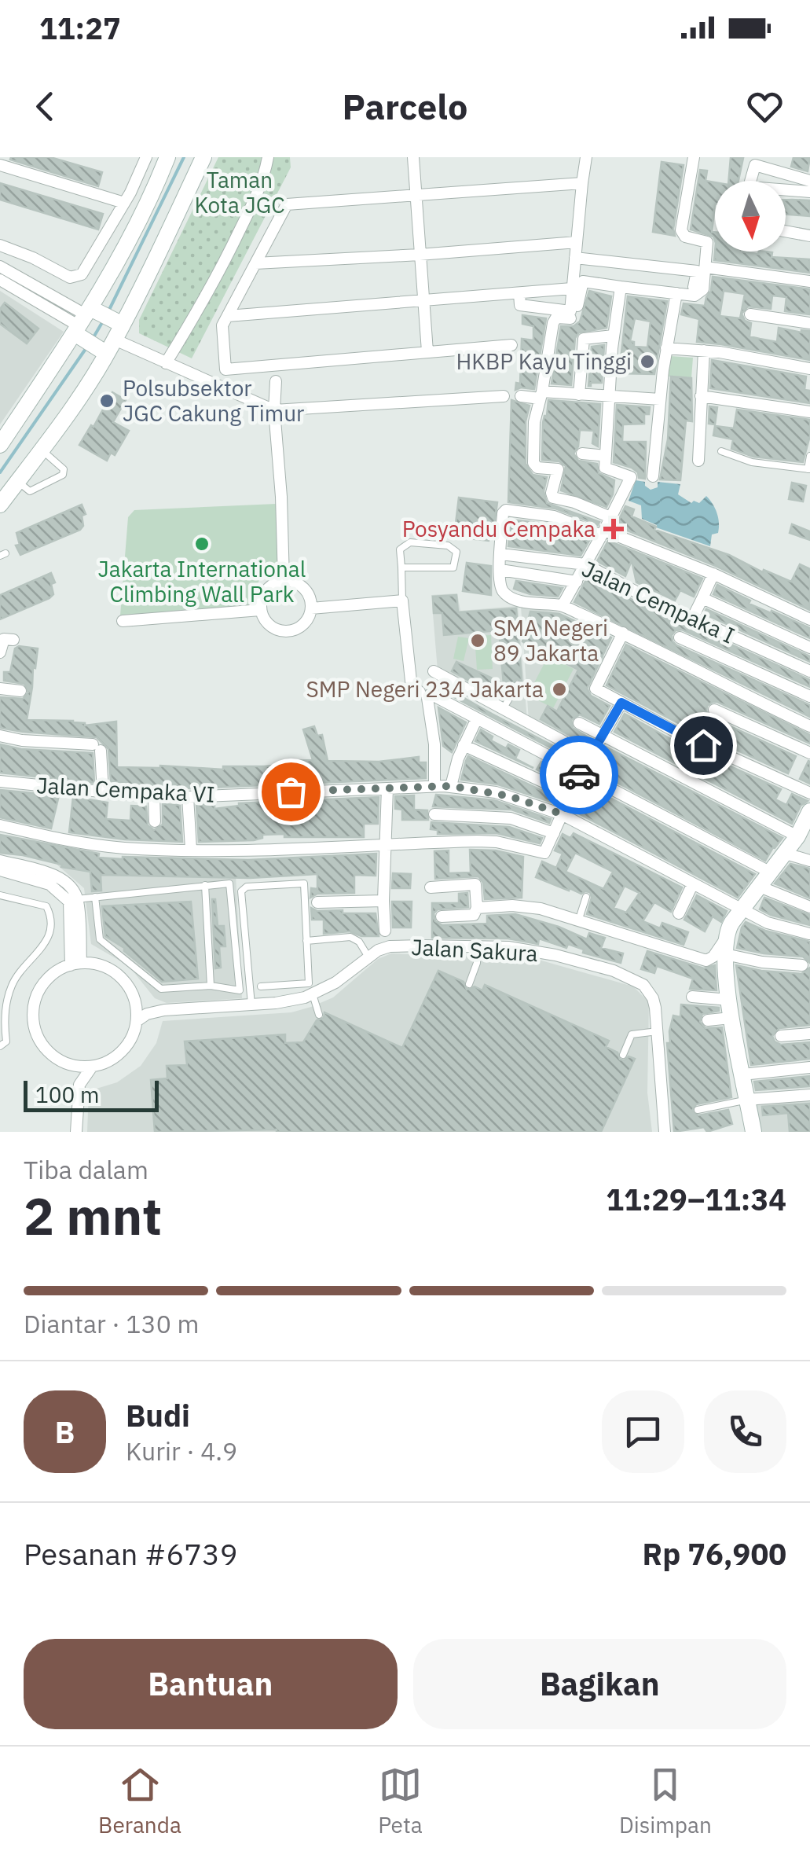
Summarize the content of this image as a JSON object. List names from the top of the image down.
{
  "streets": {
    "street": ["Jalan Cempaka I", "Jalan Cempaka VI", "Jalan Sakura"]
  },
  "parks": ["Taman Kota JGC"],
  "places": {
    "other": [
      "HKBP Kayu Tinggi",
      "Polsubsektor JGC Cakung Timur",
      "Jakarta International Climbing Wall Park",
      "SMA Negeri 89 Jakarta",
      "SMP Negeri 234 Jakarta"
    ],
    "health": ["Posyandu Cempaka"]
  },
  "scale_bar": "100 m",
  "north": "bottom",
  "page": {
    "status": "11:27",
    "header": "Parcelo",
    "scale": "100 m",
    "heading": ["2 mnt", "Tiba dalam", "11:29–11:34"],
    "panel": [
      "Budi",
      "Kurir · 4.9",
      "Pesanan #6739",
      "Rp 76,900"
    ],
    "bar": "Diantar · 130 m",
    "round": "B",
    "buttons": ["Bantuan", "Bagikan"],
    "tabs": ["Beranda", "Peta", "Disimpan"]
  }
}
